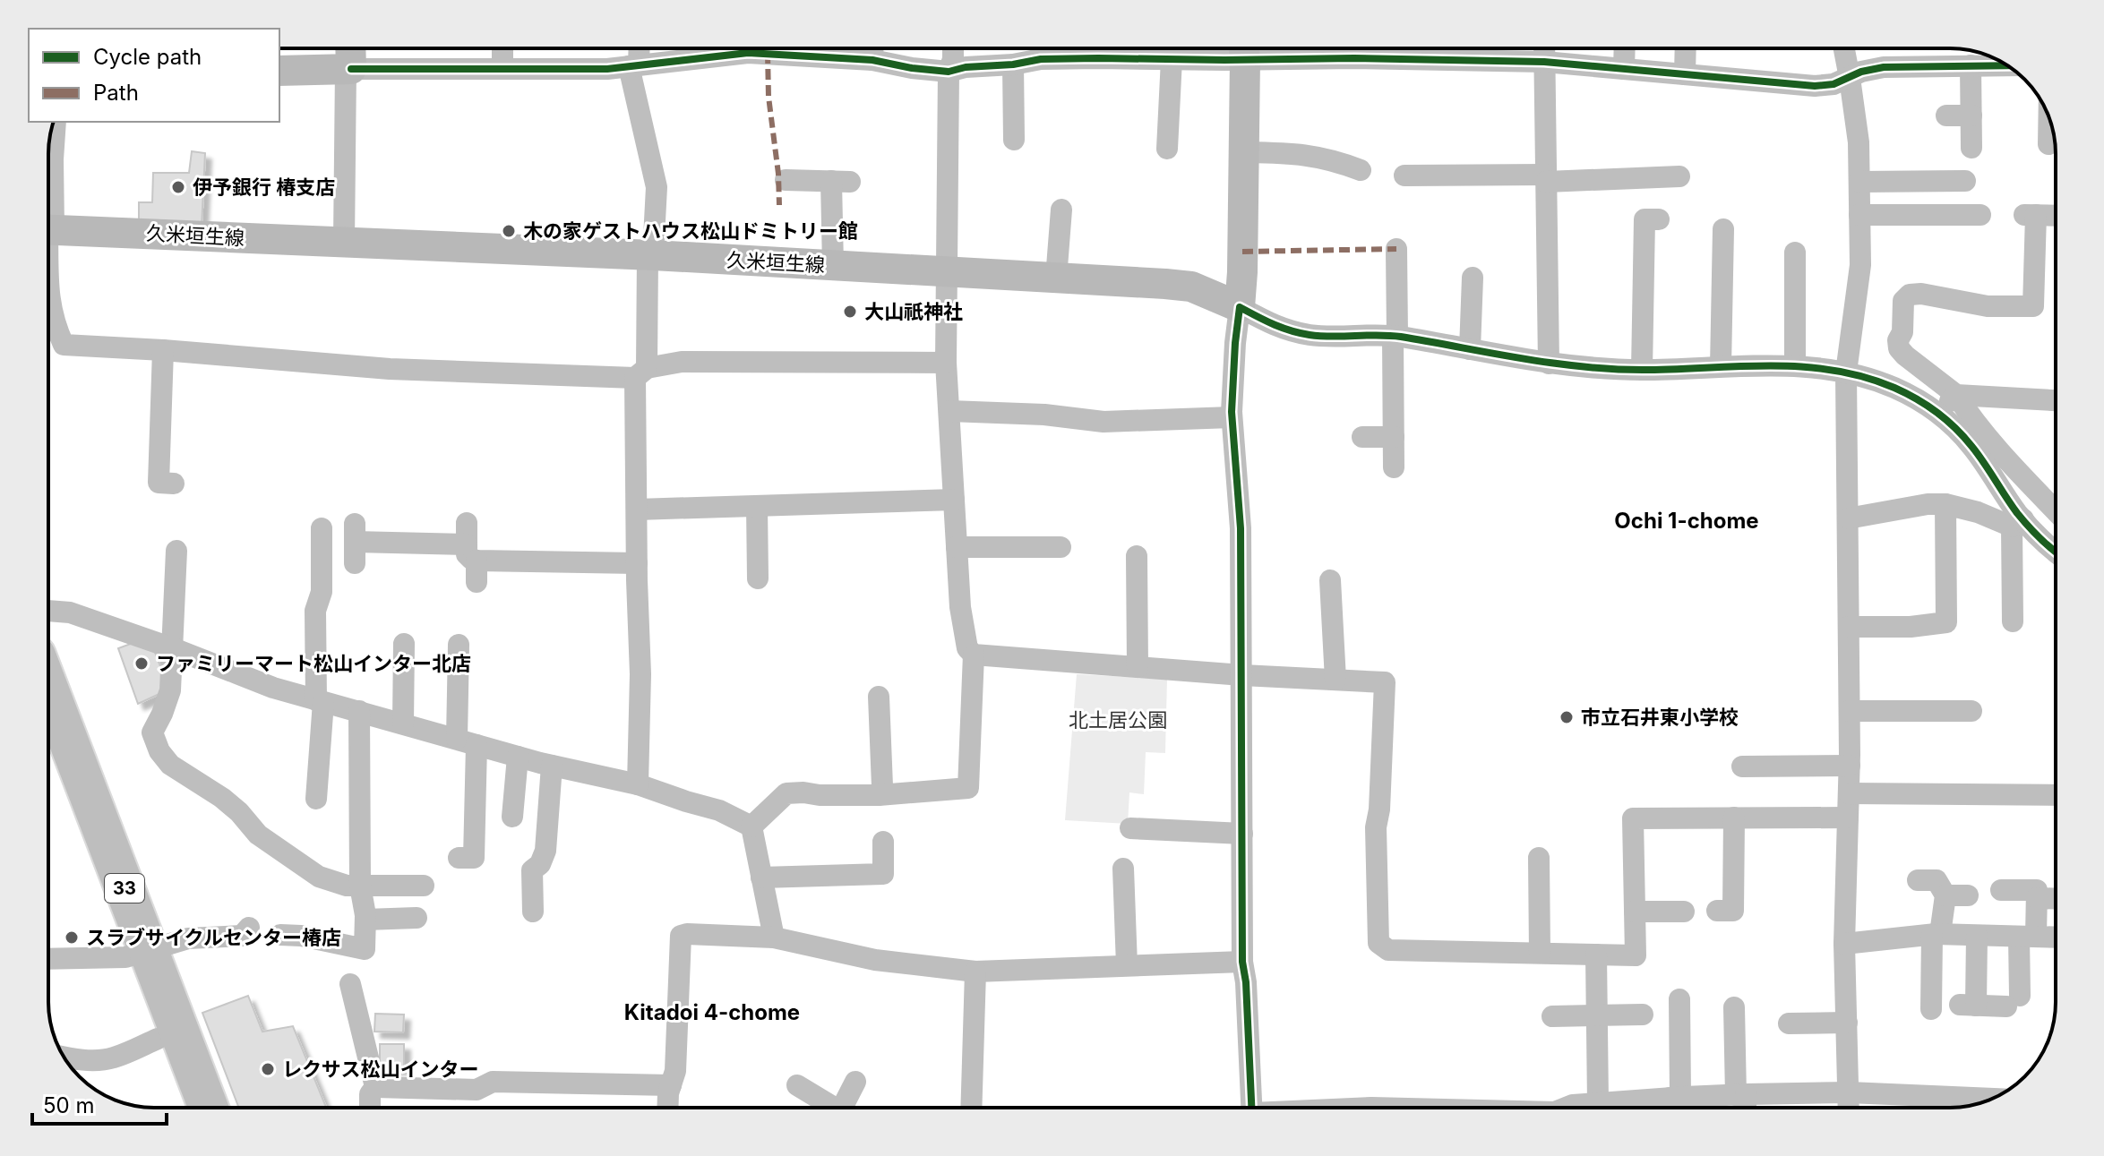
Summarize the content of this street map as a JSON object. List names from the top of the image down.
{
  "streets": {
    "highway": ["33"],
    "main road": ["久米垣生線"]
  },
  "districts": ["Ochi 1-chome", "Kitadoi 4-chome"],
  "parks": ["北土居公園"],
  "places": [
    "伊予銀行 椿支店",
    "木の家ゲストハウス松山ドミトリー館",
    "大山祇神社",
    "ファミリーマート松山インター北店",
    "市立石井東小学校",
    "スラブサイクルセンター椿店",
    "レクサス松山インター"
  ],
  "legend": ["Cycle path", "Path"],
  "scale_bar": "50 m"
}
